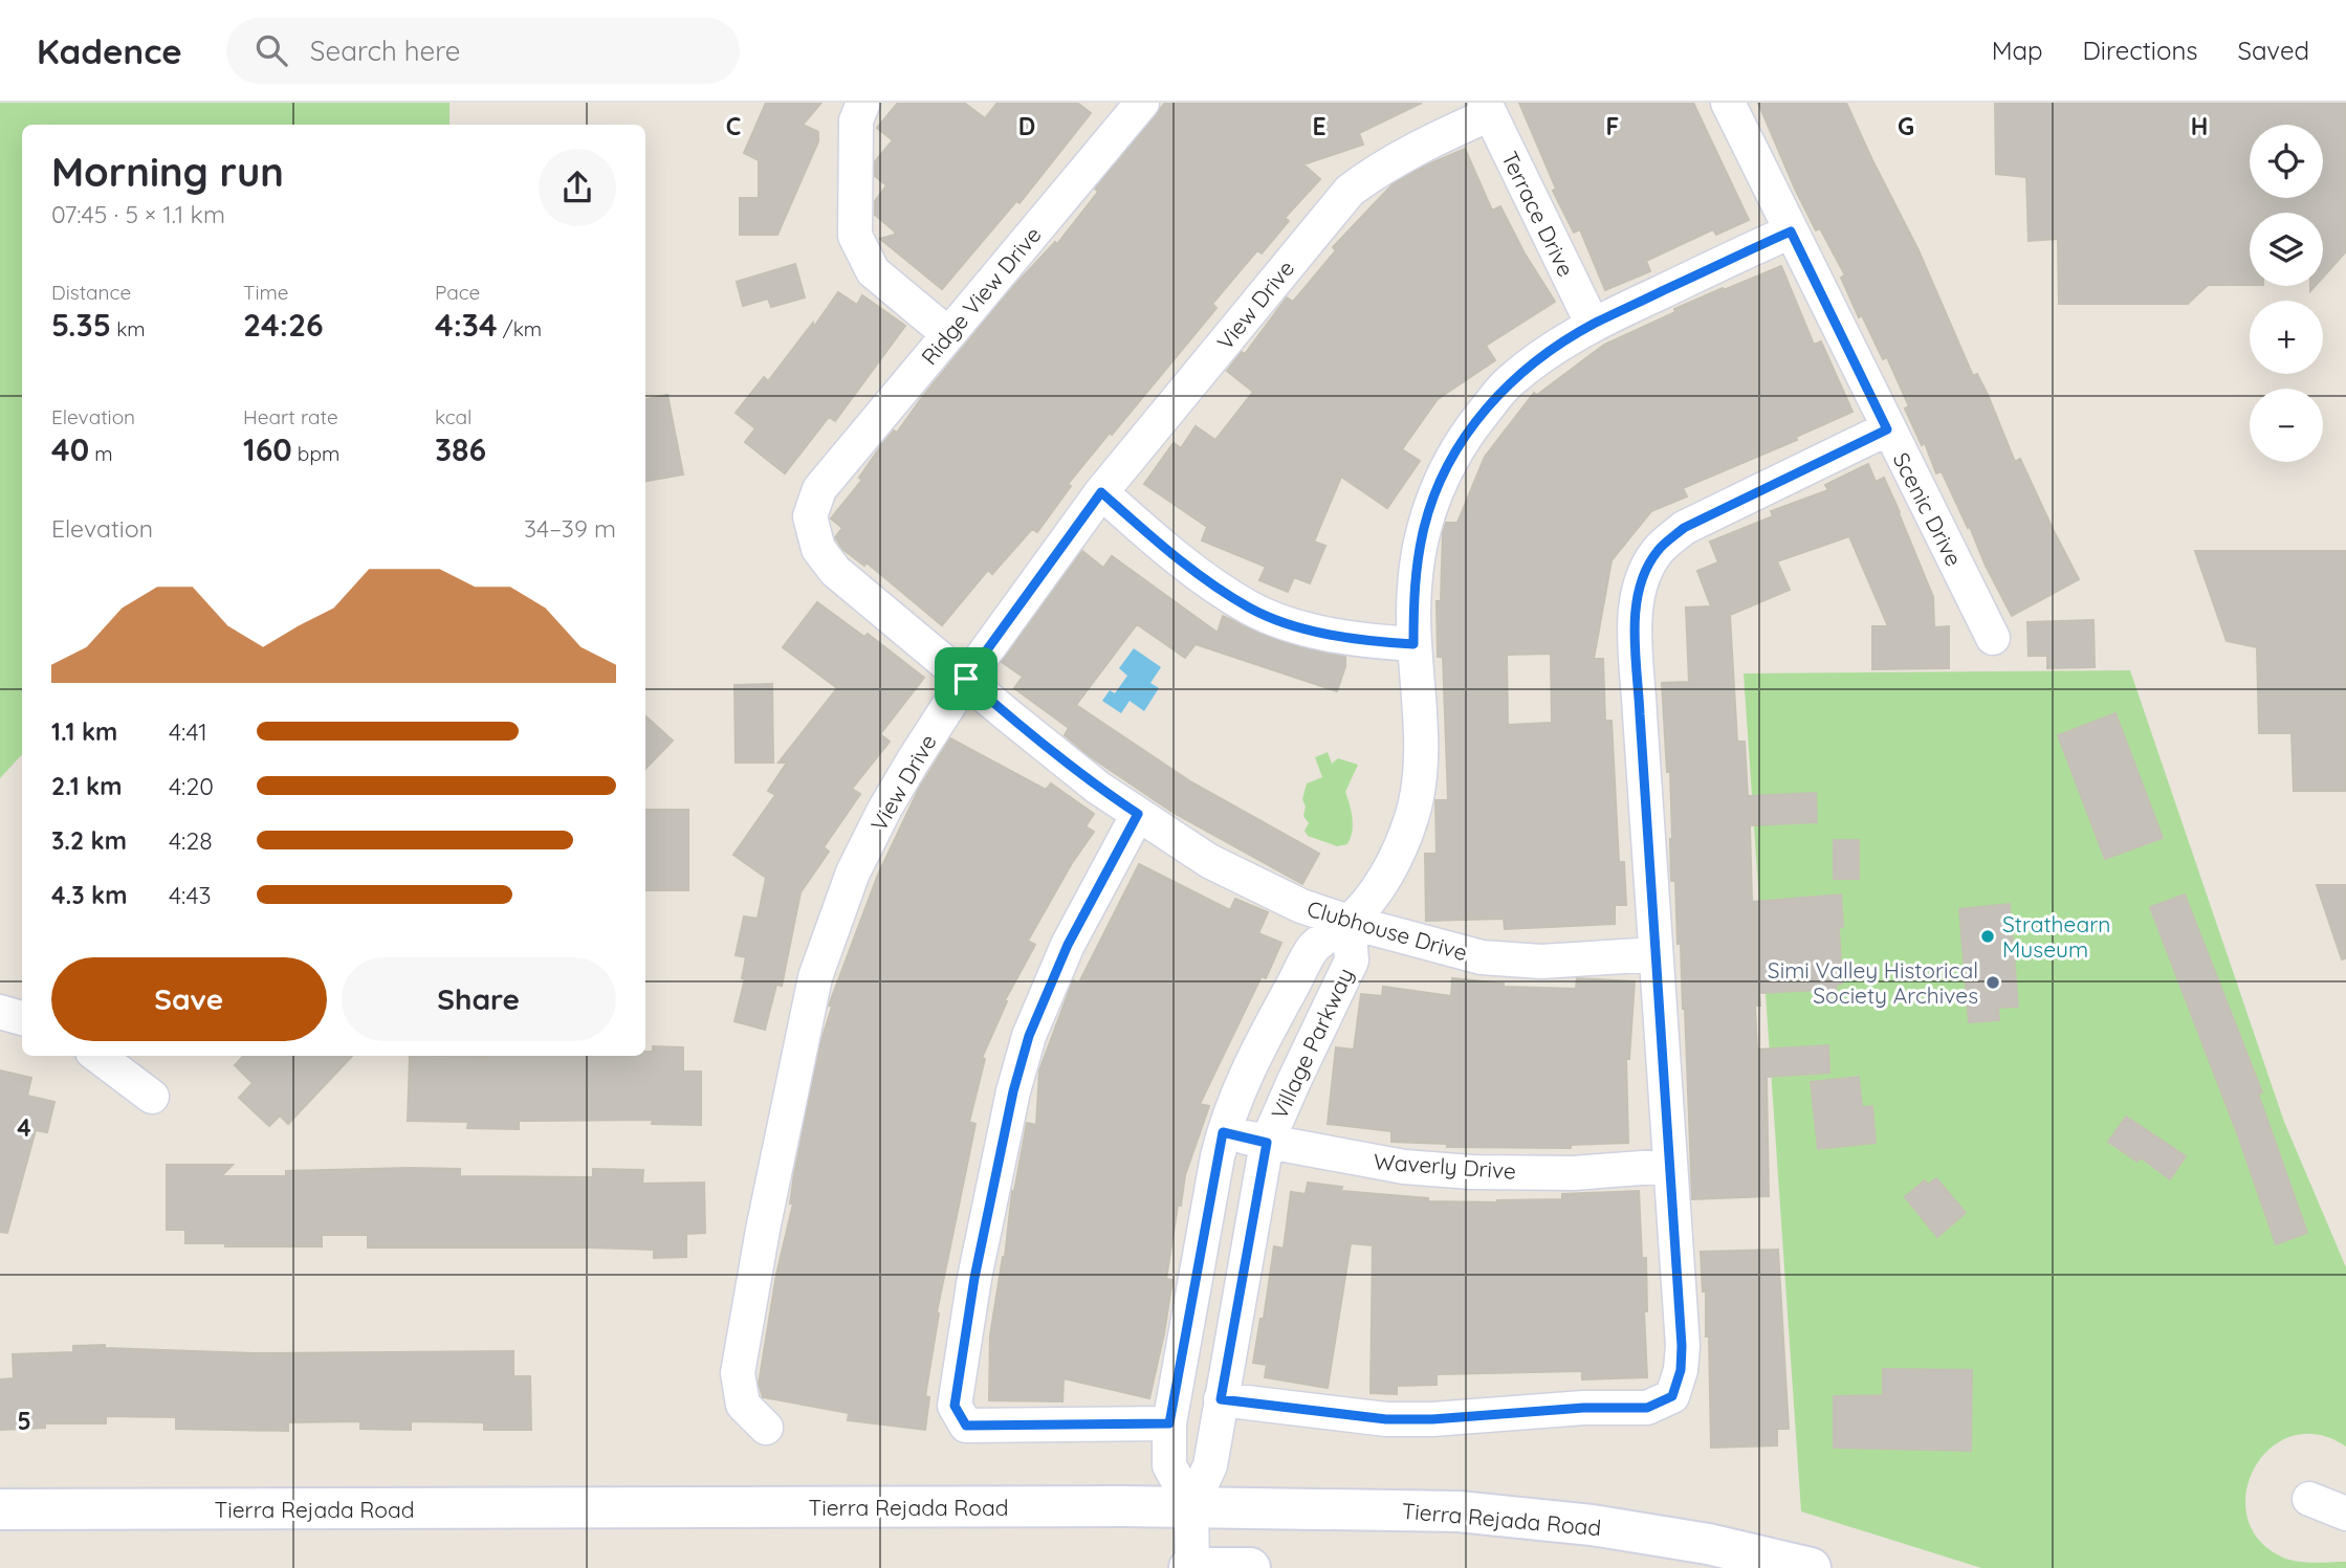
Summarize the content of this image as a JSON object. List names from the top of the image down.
{
  "streets": {
    "main road": ["Tierra Rejada Road"],
    "street": [
      "Terrace Drive",
      "Ridge View Drive",
      "View Drive",
      "Scenic Drive",
      "Clubhouse Drive",
      "Village Parkway",
      "Waverly Drive"
    ]
  },
  "crossings": [
    ["Terrace Drive", "View Drive"],
    ["Terrace Drive", "Village Parkway"],
    ["Ridge View Drive", "Clubhouse Drive"],
    ["View Drive", "Clubhouse Drive"],
    ["Scenic Drive", "Village Parkway"],
    ["Clubhouse Drive", "Village Parkway"],
    ["Village Parkway", "Waverly Drive"],
    ["Village Parkway", "Tierra Rejada Road"]
  ],
  "places": ["Strathearn Museum", "Simi Valley Historical Society Archives"],
  "page": {
    "header": "Kadence",
    "search": "Search here",
    "nav": ["Map", "Directions", "Saved"],
    "map_buttons": ["+", "−"],
    "heading": ["Morning run", "07:45 · 5 × 1.1 km"],
    "stats": [
      ["Distance", "5.35 km"],
      ["Time", "24:26"],
      ["Pace", "4:34 /km"],
      ["Elevation", "40 m"],
      ["Heart rate", "160 bpm"],
      ["kcal", "386"]
    ],
    "chart": ["Elevation", "34–39 m"],
    "list": [
      {
        "name": "1.1 km",
        "note": "4:41"
      },
      {
        "name": "2.1 km",
        "note": "4:20"
      },
      {
        "name": "3.2 km",
        "note": "4:28"
      },
      {
        "name": "4.3 km",
        "note": "4:43"
      }
    ],
    "buttons": ["Save", "Share"]
  },
  "grid": {
    "columns": [
      "C",
      "D",
      "E",
      "F",
      "G",
      "H"
    ],
    "rows": ["4", "5"]
  }
}
